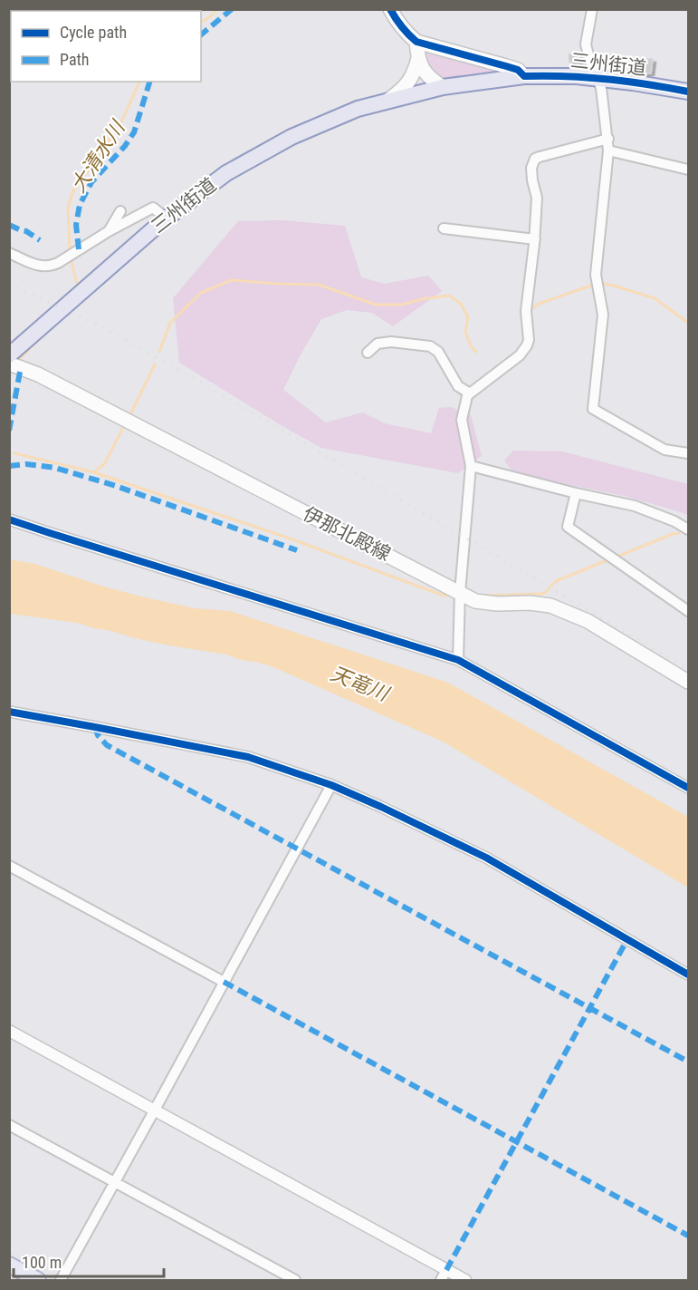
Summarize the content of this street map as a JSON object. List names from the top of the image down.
{
  "streets": {
    "highway": ["三州街道"],
    "main road": ["伊那北殿線"]
  },
  "crossings": [
    ["三州街道", "伊那北殿線"]
  ],
  "water": ["大清水川", "天竜川"],
  "legend": ["Cycle path", "Path"],
  "scale_bar": "100 m"
}
